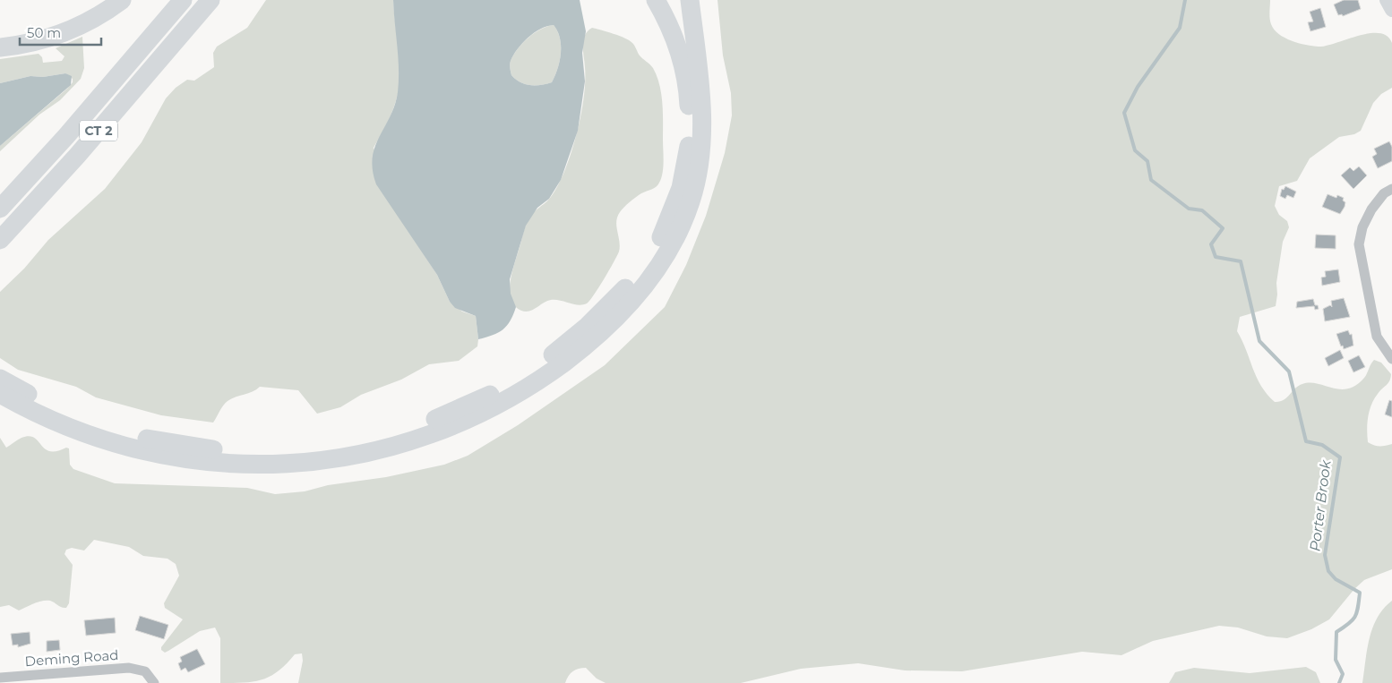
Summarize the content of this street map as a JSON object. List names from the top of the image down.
{
  "streets": {
    "highway": ["CT 2"],
    "street": ["Deming Road"]
  },
  "water": ["Porter Brook"],
  "scale_bar": "50 m"
}
